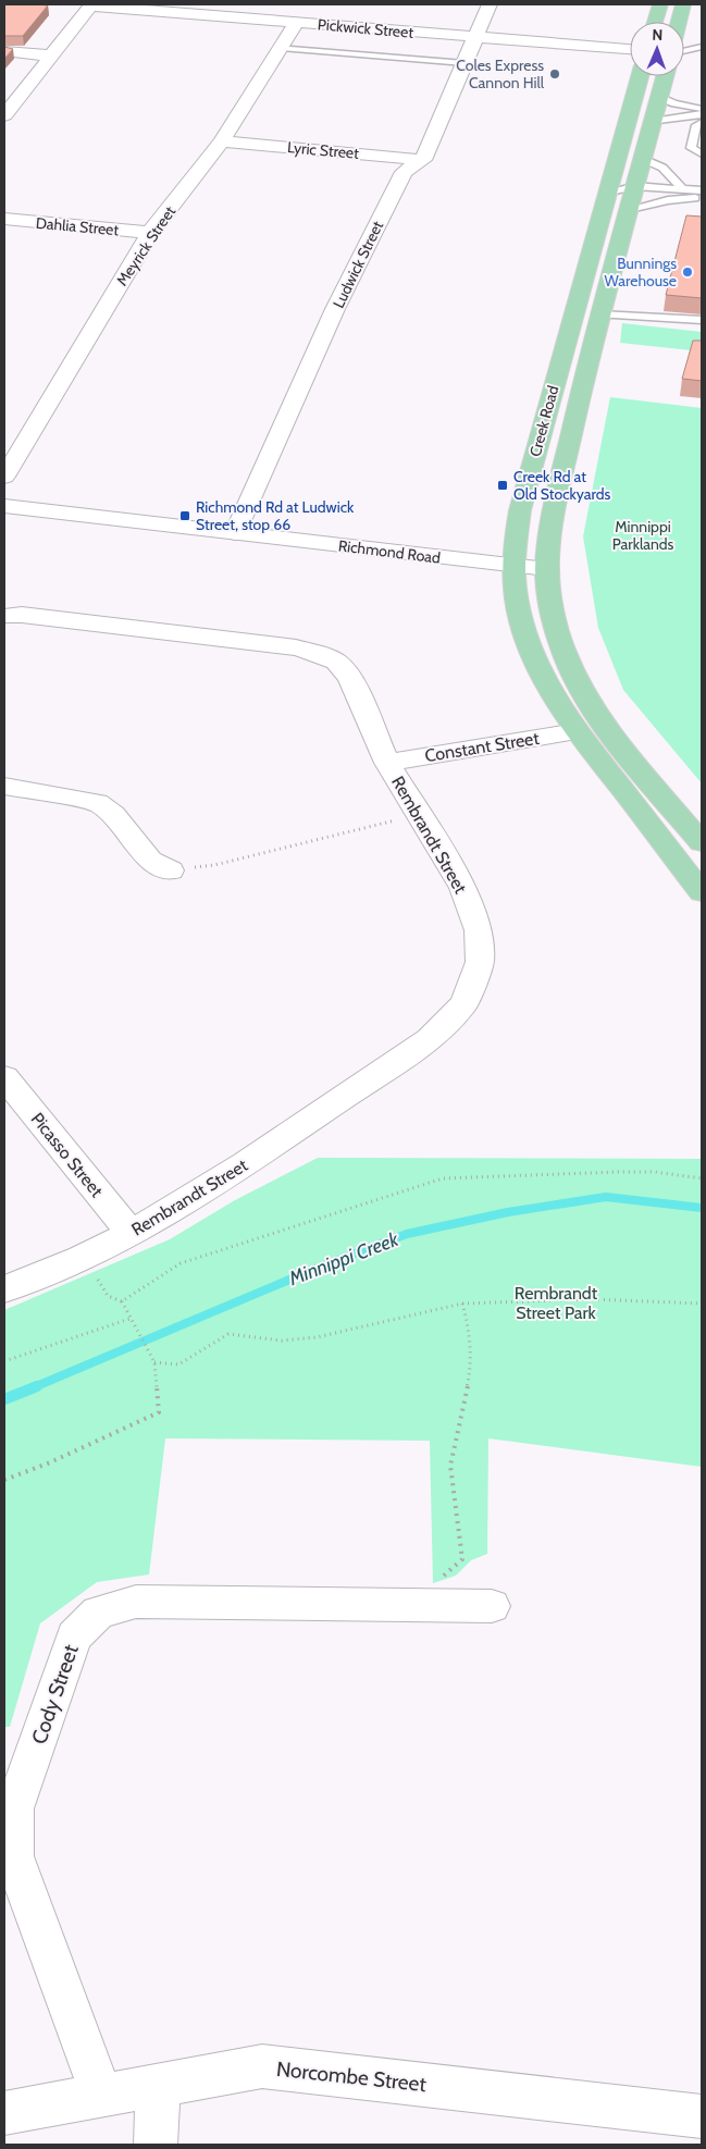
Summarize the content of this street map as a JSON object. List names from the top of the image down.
{
  "streets": {
    "main road": ["Creek Road"],
    "street": [
      "Pickwick Street",
      "Lyric Street",
      "Dahlia Street",
      "Meyrick Street",
      "Ludwick Street",
      "Richmond Road",
      "Constant Street",
      "Rembrandt Street",
      "Picasso Street",
      "Cody Street",
      "Norcombe Street"
    ]
  },
  "crossings": [
    ["Pickwick Street", "Meyrick Street"],
    ["Pickwick Street", "Ludwick Street"],
    ["Lyric Street", "Meyrick Street"],
    ["Lyric Street", "Ludwick Street"],
    ["Dahlia Street", "Meyrick Street"],
    ["Ludwick Street", "Richmond Road"],
    ["Creek Road", "Richmond Road"],
    ["Creek Road", "Constant Street"],
    ["Constant Street", "Rembrandt Street"],
    ["Rembrandt Street", "Picasso Street"],
    ["Cody Street", "Norcombe Street"]
  ],
  "water": ["Minnippi Creek"],
  "parks": ["Minnippi Parklands", "Rembrandt Street Park"],
  "places": {
    "other": ["Coles Express Cannon Hill", "Bunnings Warehouse"],
    "transit": ["Creek Rd at Old Stockyards", "Richmond Rd at Ludwick Street, stop 66"]
  },
  "north": "top"
}
